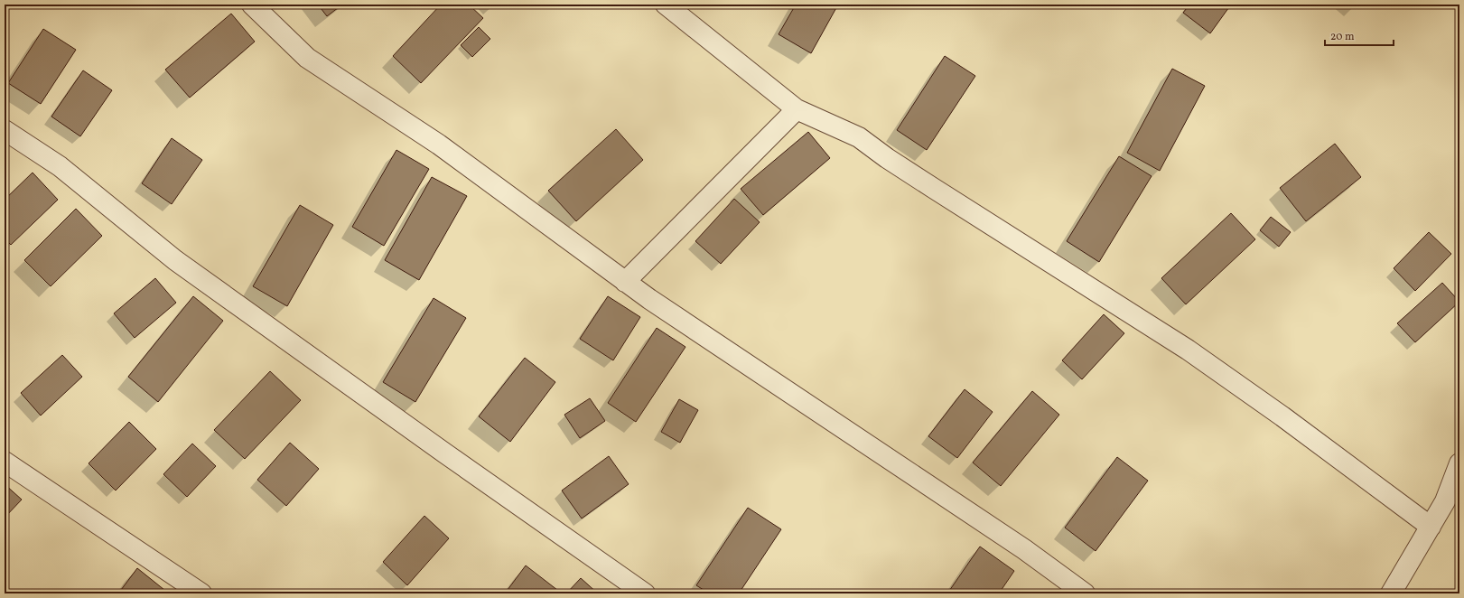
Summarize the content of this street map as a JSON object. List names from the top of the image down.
{
  "scale_bar": "20 m"
}
